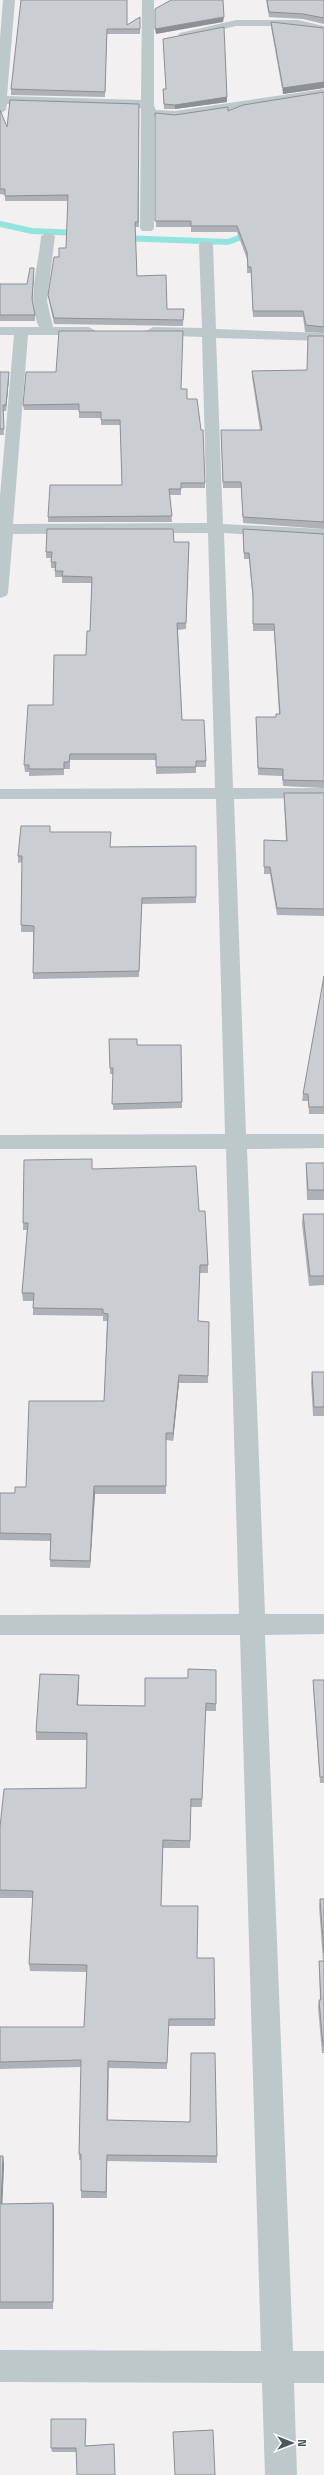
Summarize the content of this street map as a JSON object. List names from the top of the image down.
{
  "north": "right"
}
